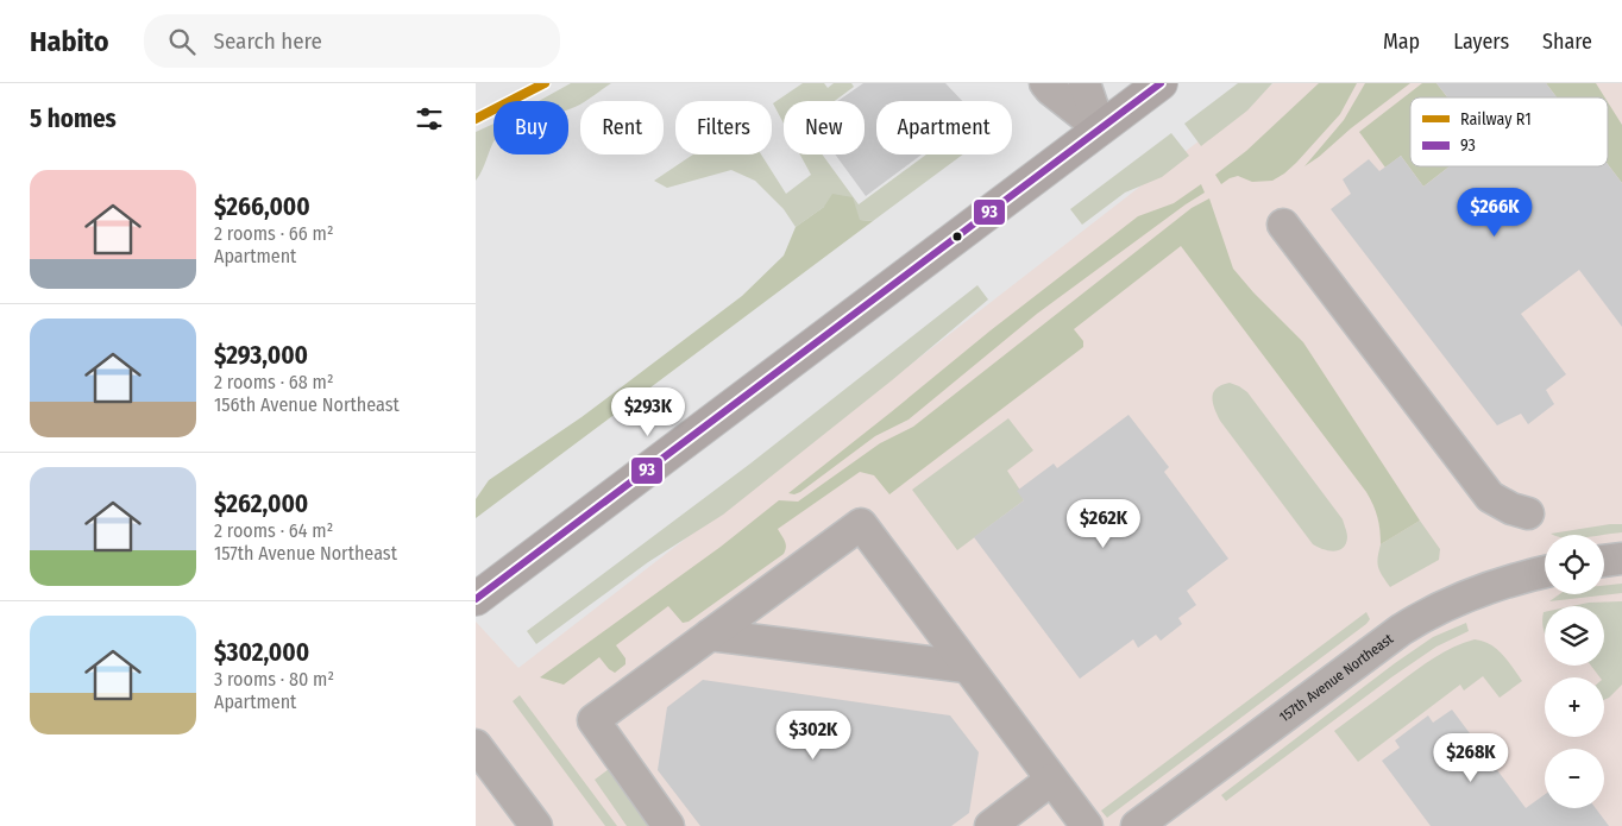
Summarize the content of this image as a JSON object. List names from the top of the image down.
{
  "streets": {
    "street": ["157th Avenue Northeast"]
  },
  "lines": ["rail line R1", "transit line 93"],
  "legend": ["Railway R1", "93"],
  "page": {
    "header": "Habito",
    "search": "Search here",
    "nav": ["Map", "Layers", "Share"],
    "heading": "5 homes",
    "chip": [
      "Buy",
      "Rent",
      "Filters",
      "New",
      "Apartment"
    ],
    "list": [
      {
        "name": "$266,000",
        "note": "2 rooms · 66 m² · Apartment"
      },
      {
        "name": "$293,000",
        "note": "2 rooms · 68 m² · 156th Avenue Northeast"
      },
      {
        "name": "$262,000",
        "note": "2 rooms · 64 m² · 157th Avenue Northeast"
      },
      {
        "name": "$302,000",
        "note": "3 rooms · 80 m² · Apartment"
      }
    ],
    "price": [
      "$266K",
      "$293K",
      "$262K",
      "$302K",
      "$268K"
    ],
    "map_buttons": ["+", "−"]
  }
}
